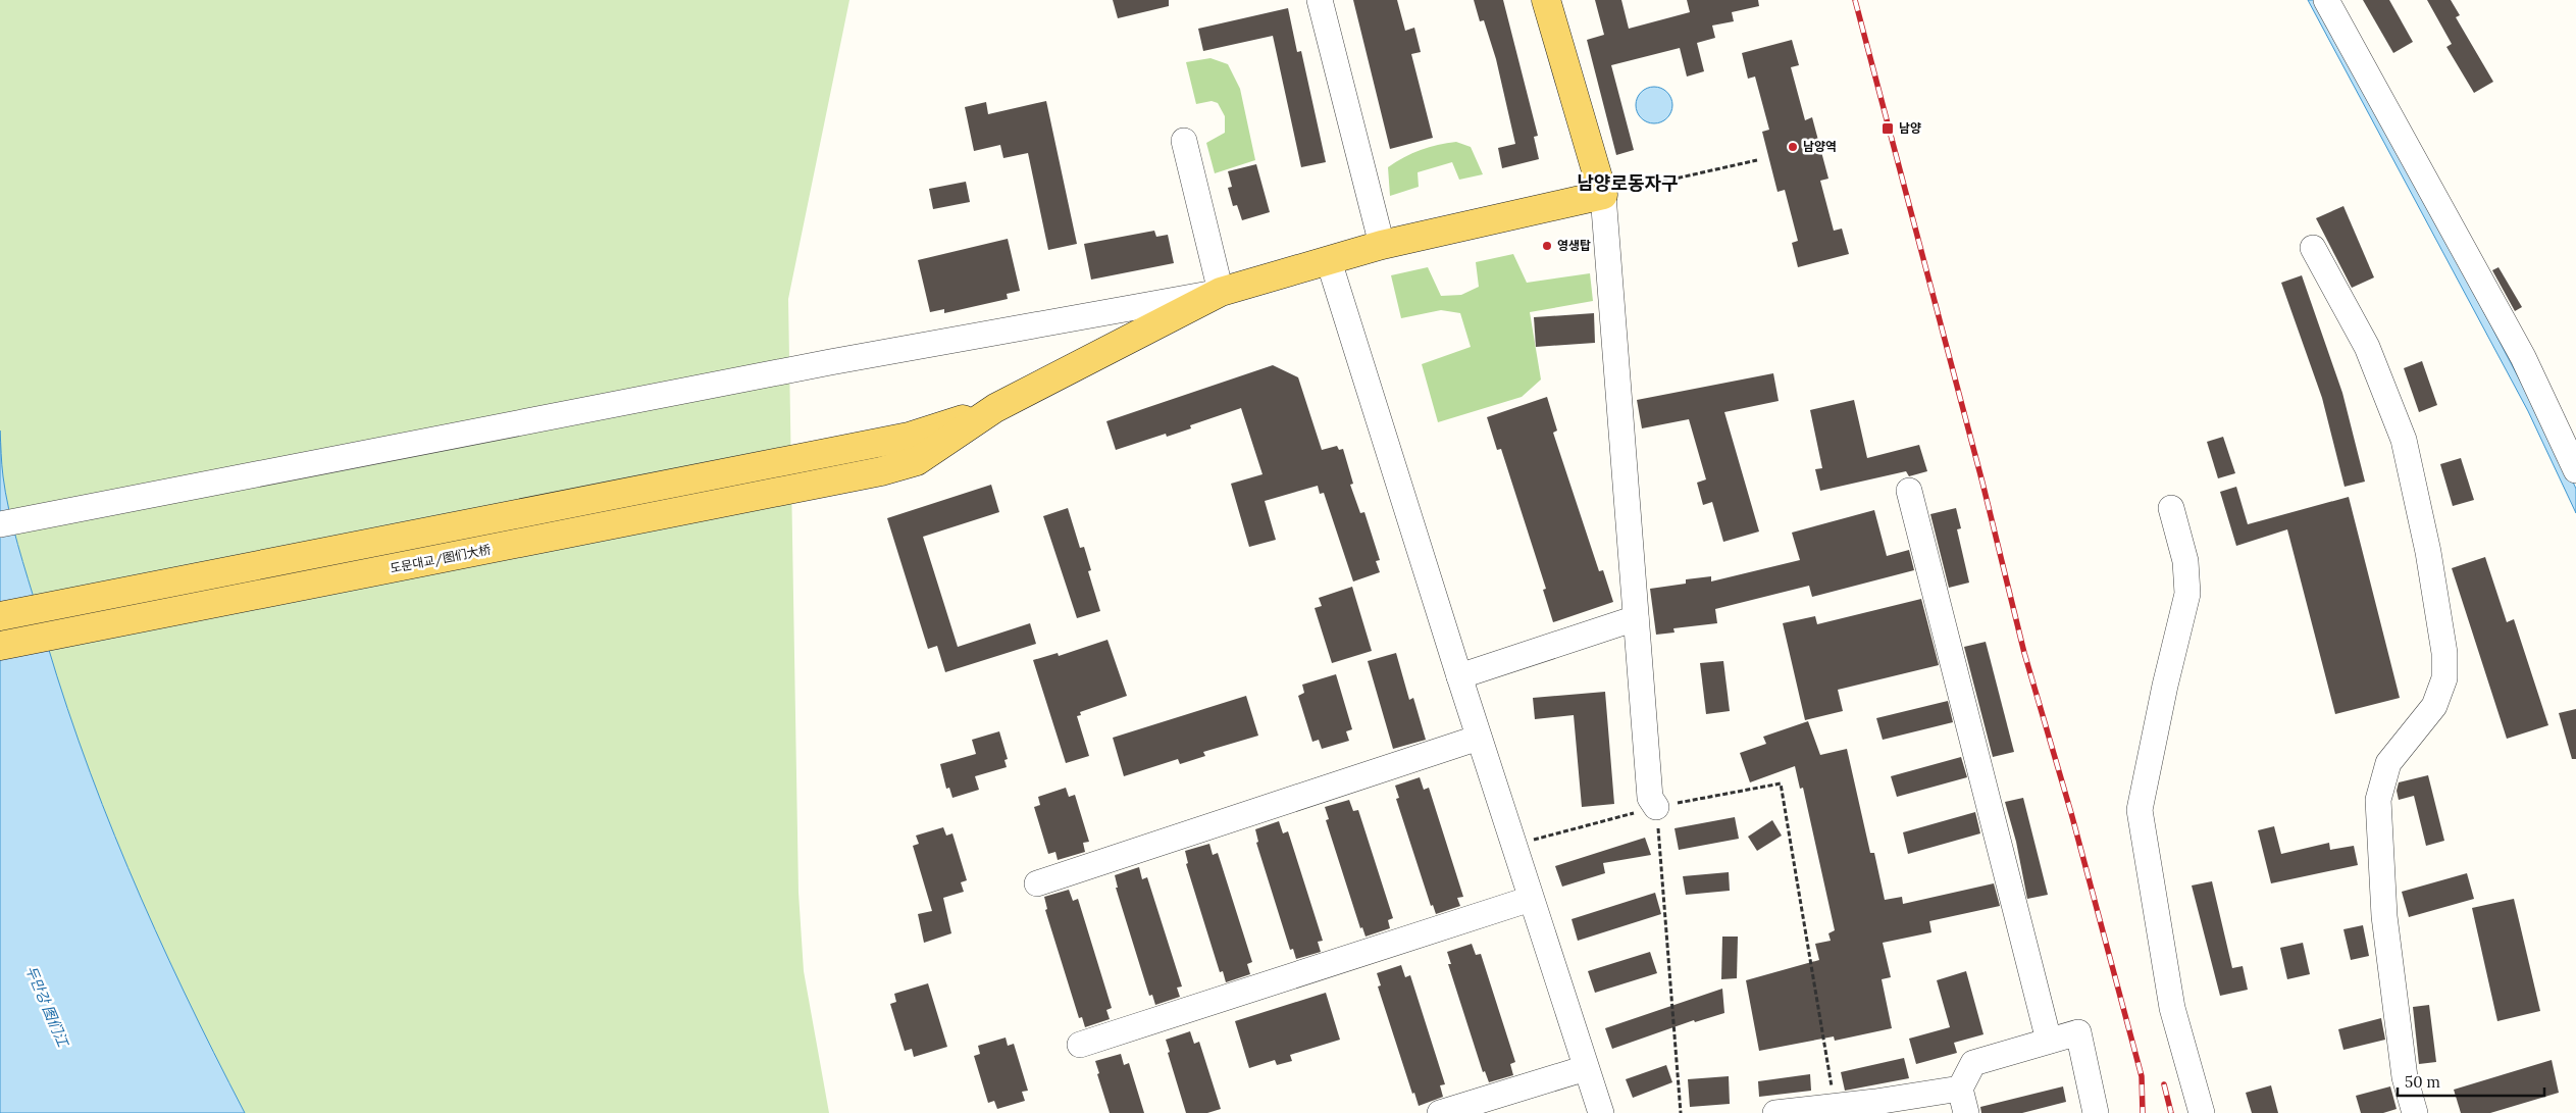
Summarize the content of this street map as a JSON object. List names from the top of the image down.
{
  "streets": {
    "main road": ["도문대교/图们大桥"]
  },
  "districts": ["남양로동자구"],
  "water": ["두만강 图们江"],
  "places": {
    "transit": ["남양"],
    "other": ["남양역", "영생탑"]
  },
  "scale_bar": "50 m"
}
